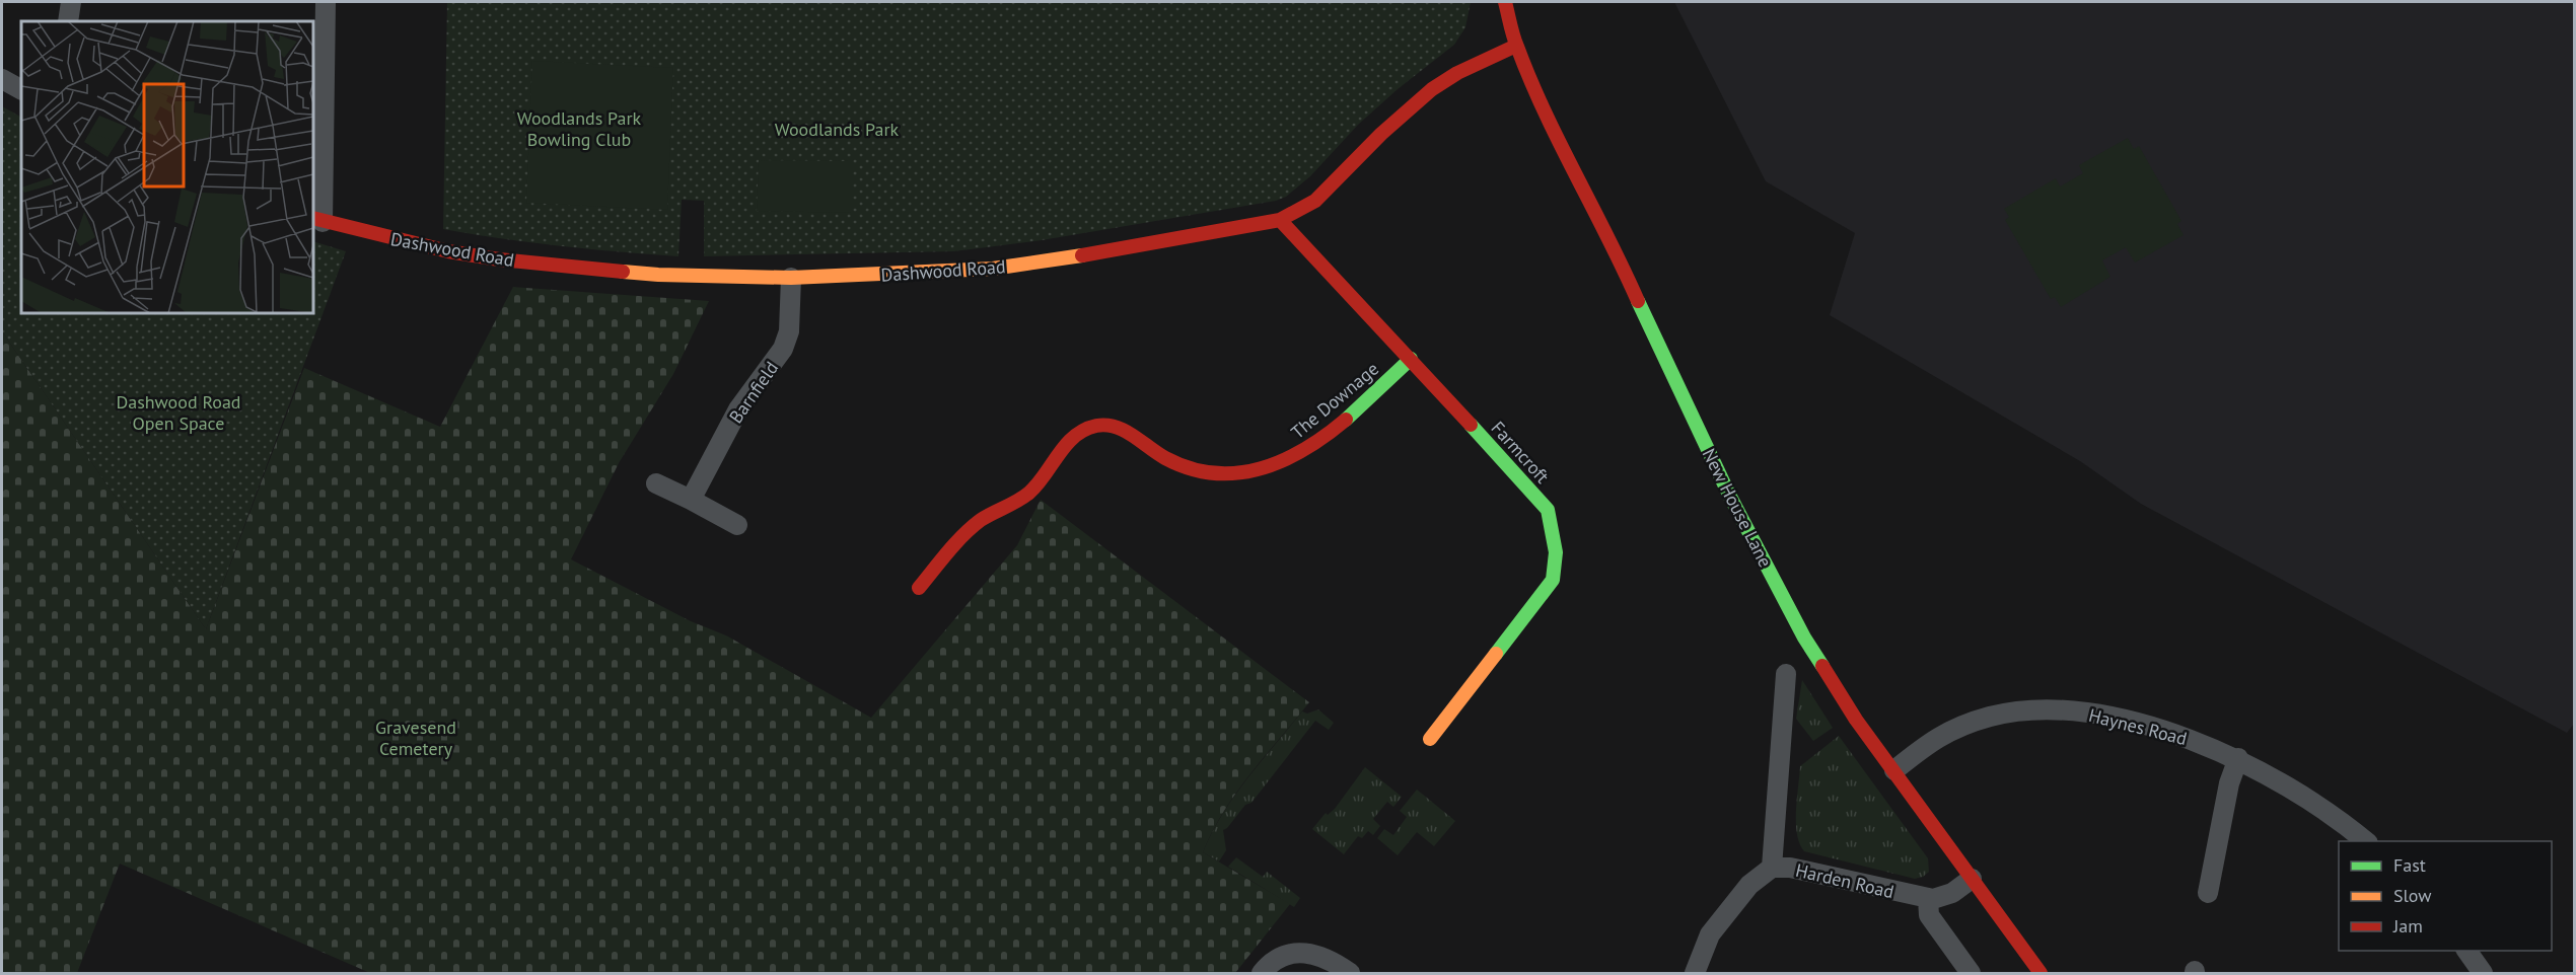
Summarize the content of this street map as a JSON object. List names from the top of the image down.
{
  "streets": {
    "street": [
      "Dashwood Road",
      "Barnfield",
      "The Downage",
      "Farmcroft",
      "New House Lane",
      "Haynes Road",
      "Harden Road"
    ]
  },
  "crossings": [
    ["Dashwood Road", "Barnfield"],
    ["Dashwood Road", "Farmcroft"],
    ["Dashwood Road", "New House Lane"],
    ["The Downage", "Farmcroft"],
    ["New House Lane", "Haynes Road"]
  ],
  "parks": [
    "Woodlands Park Bowling Club",
    "Woodlands Park",
    "Dashwood Road Open Space",
    "Gravesend Cemetery"
  ],
  "legend": ["Fast", "Slow", "Jam"]
}
